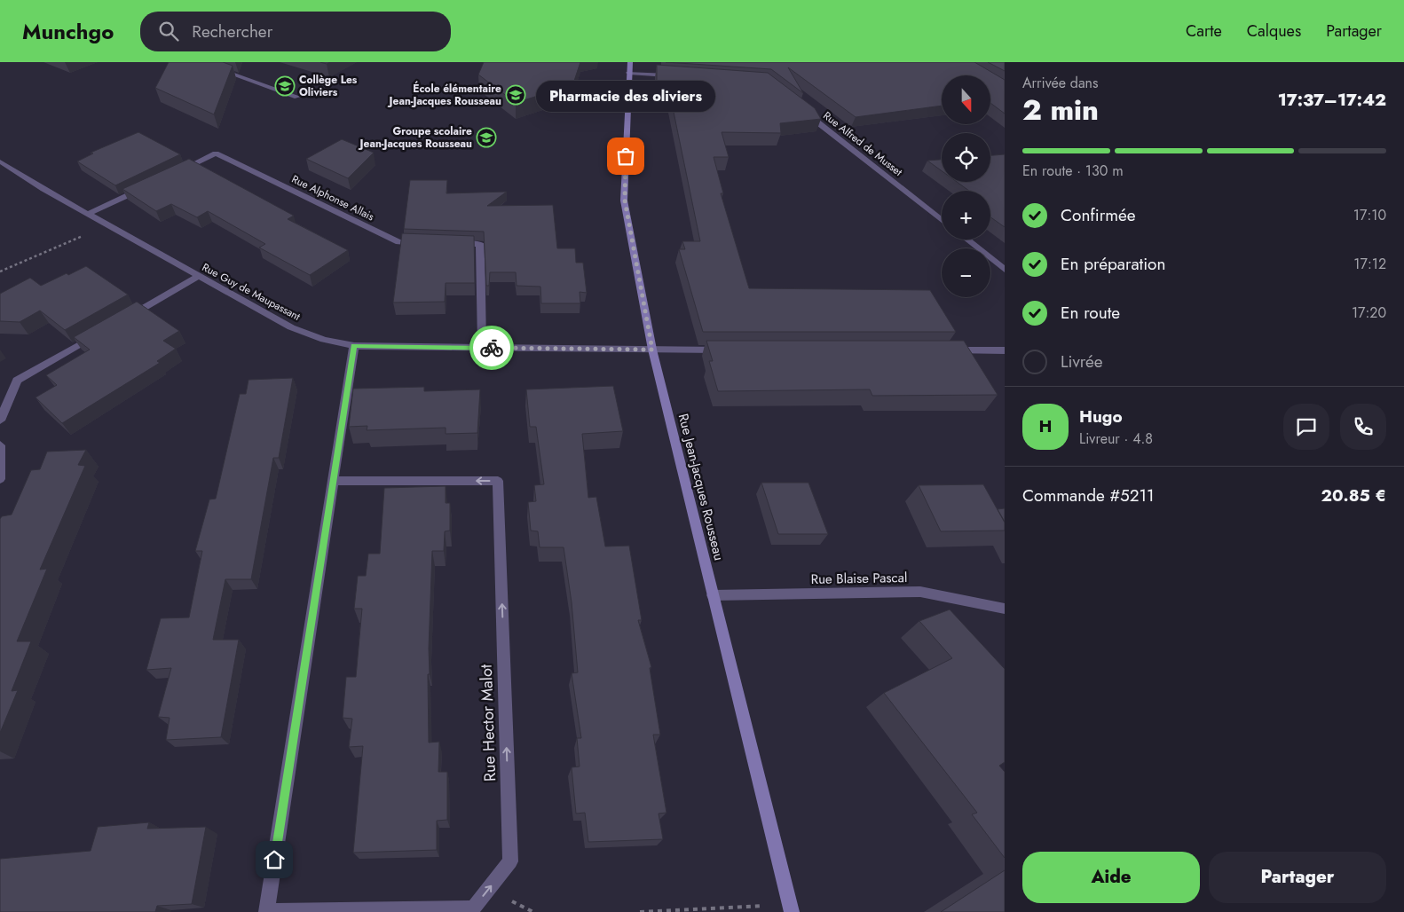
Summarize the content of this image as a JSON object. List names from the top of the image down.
{
  "streets": {
    "street": [
      "Rue Alfred de Musset",
      "Rue Alphonse Allais",
      "Rue Guy de Maupassant",
      "Rue Jean-Jacques Rousseau",
      "Rue Blaise Pascal",
      "Rue Hector Malot"
    ]
  },
  "crossings": [
    ["Rue Guy de Maupassant", "Rue Jean-Jacques Rousseau"],
    ["Rue Jean-Jacques Rousseau", "Rue Blaise Pascal"]
  ],
  "places": {
    "school or university": ["Collège Les Oliviers", "École élémentaire Jean-Jacques Rousseau", "Groupe scolaire Jean-Jacques Rousseau"],
    "other": ["Pharmacie des oliviers"]
  },
  "north": "bottom",
  "page": {
    "header": "Munchgo",
    "search": "Rechercher",
    "nav": ["Carte", "Calques", "Partager"],
    "heading": ["2 min", "Arrivée dans", "17:37–17:42"],
    "panel": [
      "Hugo",
      "Livreur · 4.8",
      "Commande #5211",
      "20.85 €"
    ],
    "map_buttons": ["+", "−"],
    "bubble": "Pharmacie des oliviers",
    "bar": "En route · 130 m",
    "list": [
      ["Confirmée", "17:10"],
      ["En préparation", "17:12"],
      ["En route", "17:20"],
      "Livrée"
    ],
    "round": "H",
    "buttons": ["Aide", "Partager"]
  }
}
